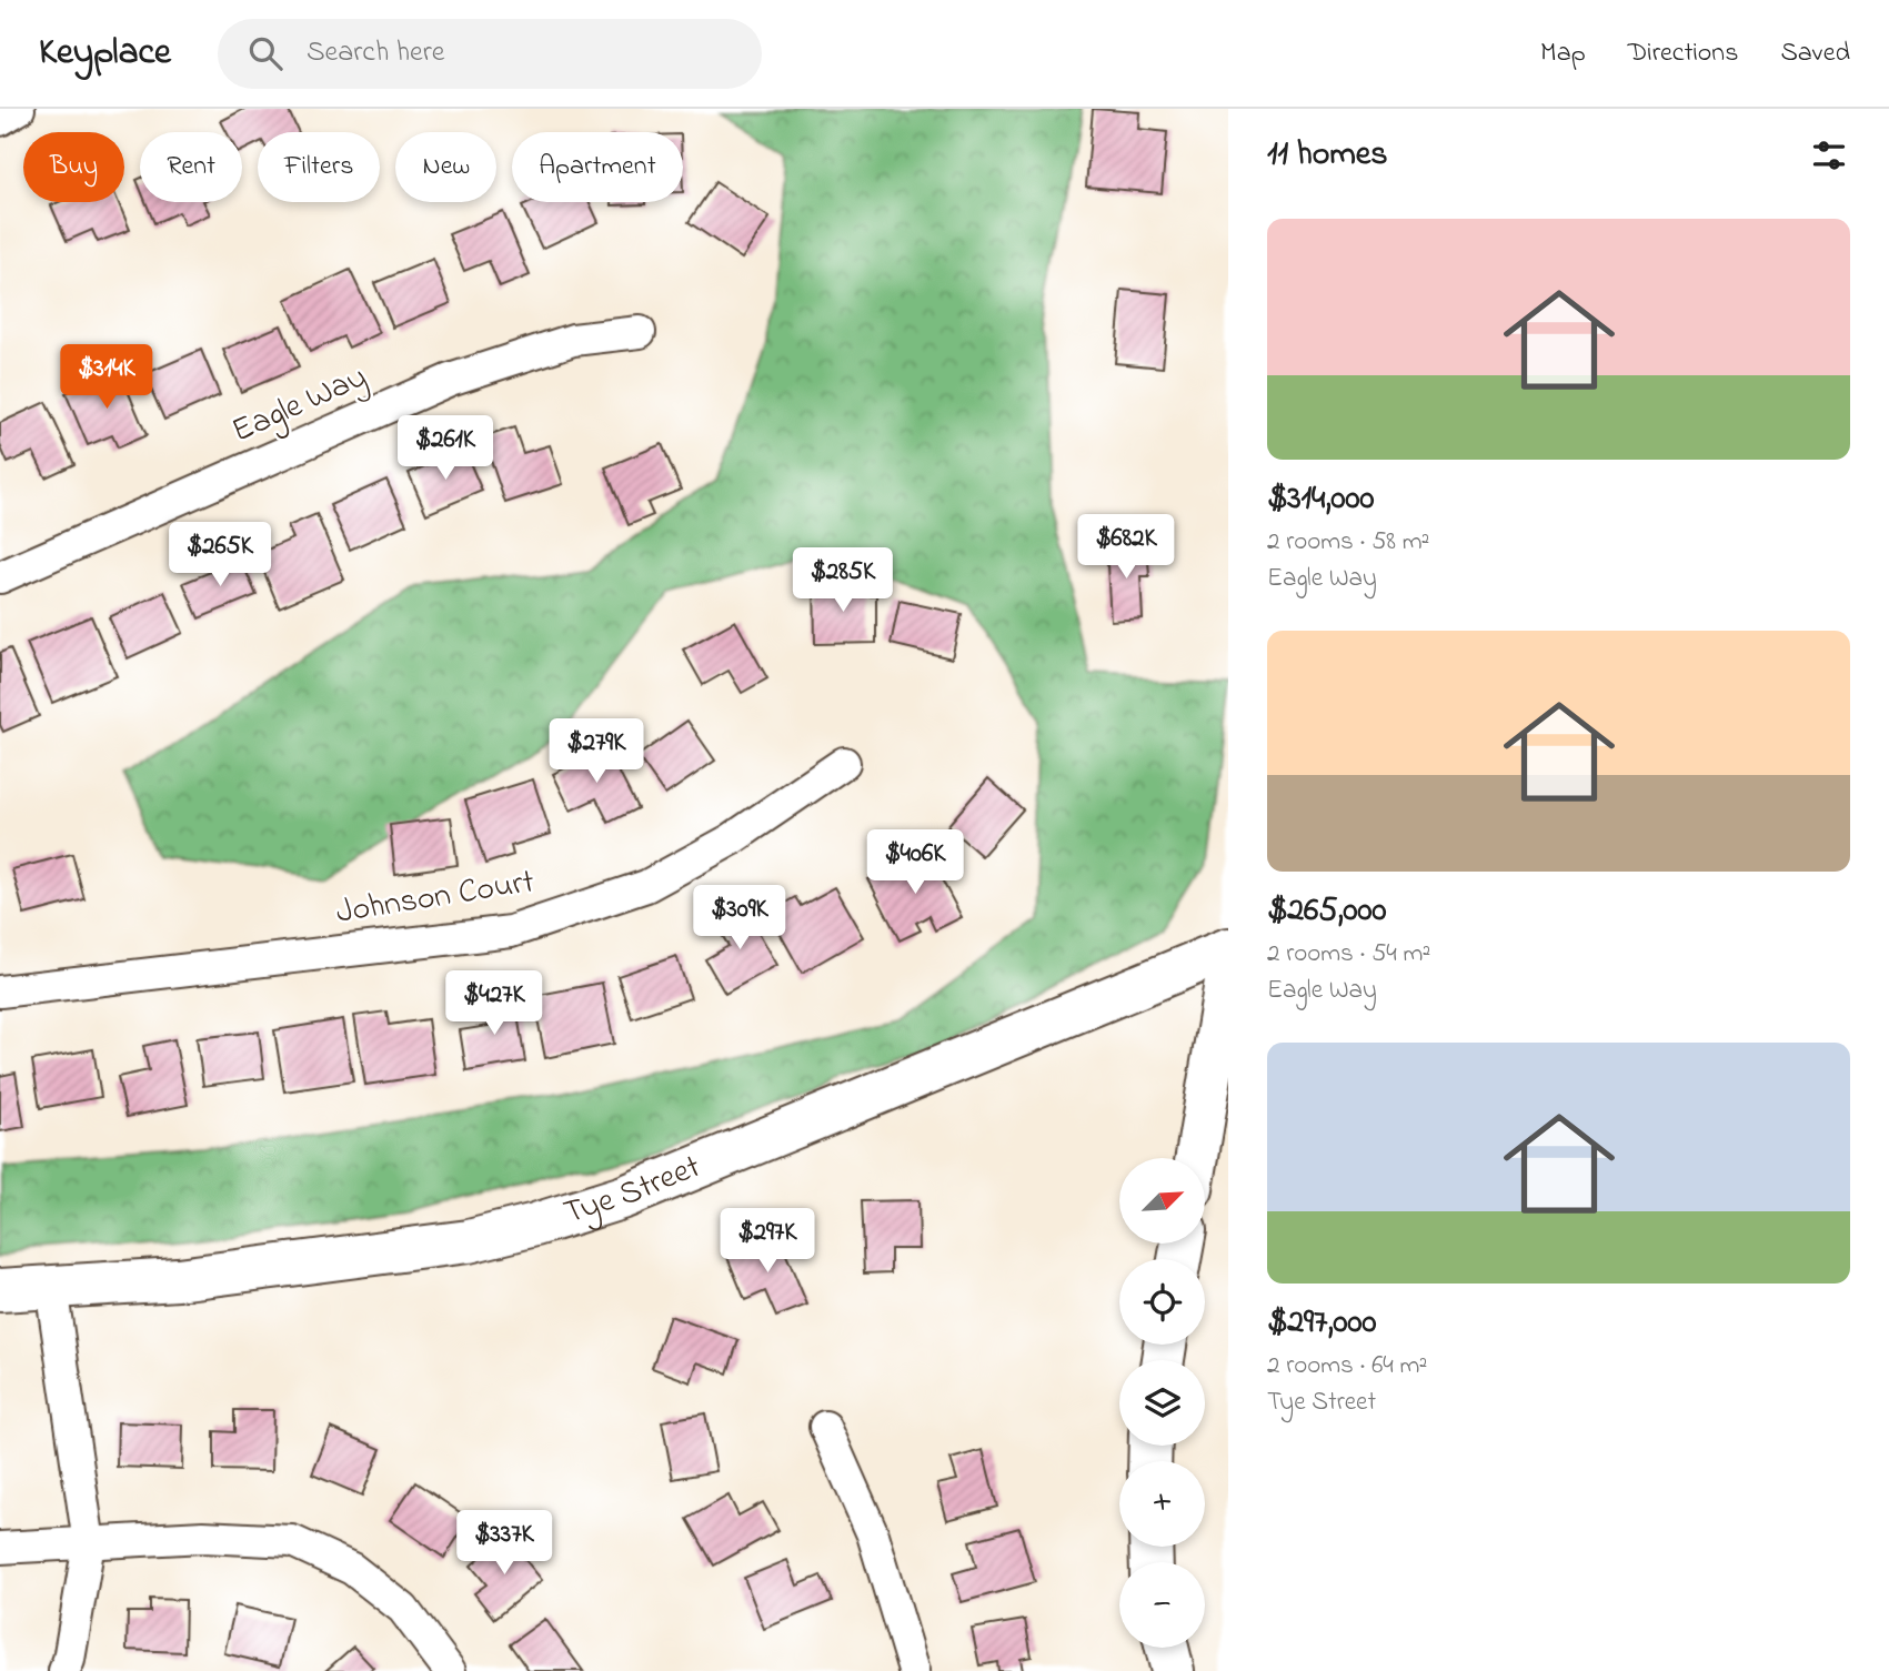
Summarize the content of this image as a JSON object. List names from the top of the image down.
{
  "streets": {
    "street": ["Eagle Way", "Johnson Court", "Tye Street"]
  },
  "north": "top right",
  "page": {
    "header": "Keyplace",
    "search": "Search here",
    "nav": ["Map", "Directions", "Saved"],
    "heading": "11 homes",
    "chip": [
      "Buy",
      "Rent",
      "Filters",
      "New",
      "Apartment"
    ],
    "list": [
      {
        "name": "$314,000",
        "note": "2 rooms · 58 m² · Eagle Way"
      },
      {
        "name": "$265,000",
        "note": "2 rooms · 54 m² · Eagle Way"
      },
      {
        "name": "$297,000",
        "note": "2 rooms · 64 m² · Tye Street"
      }
    ],
    "price": [
      "$314K",
      "$261K",
      "$682K",
      "$265K",
      "$285K",
      "$279K",
      "$406K",
      "$309K",
      "$427K",
      "$297K",
      "$337K"
    ],
    "map_buttons": ["+", "−"]
  }
}
